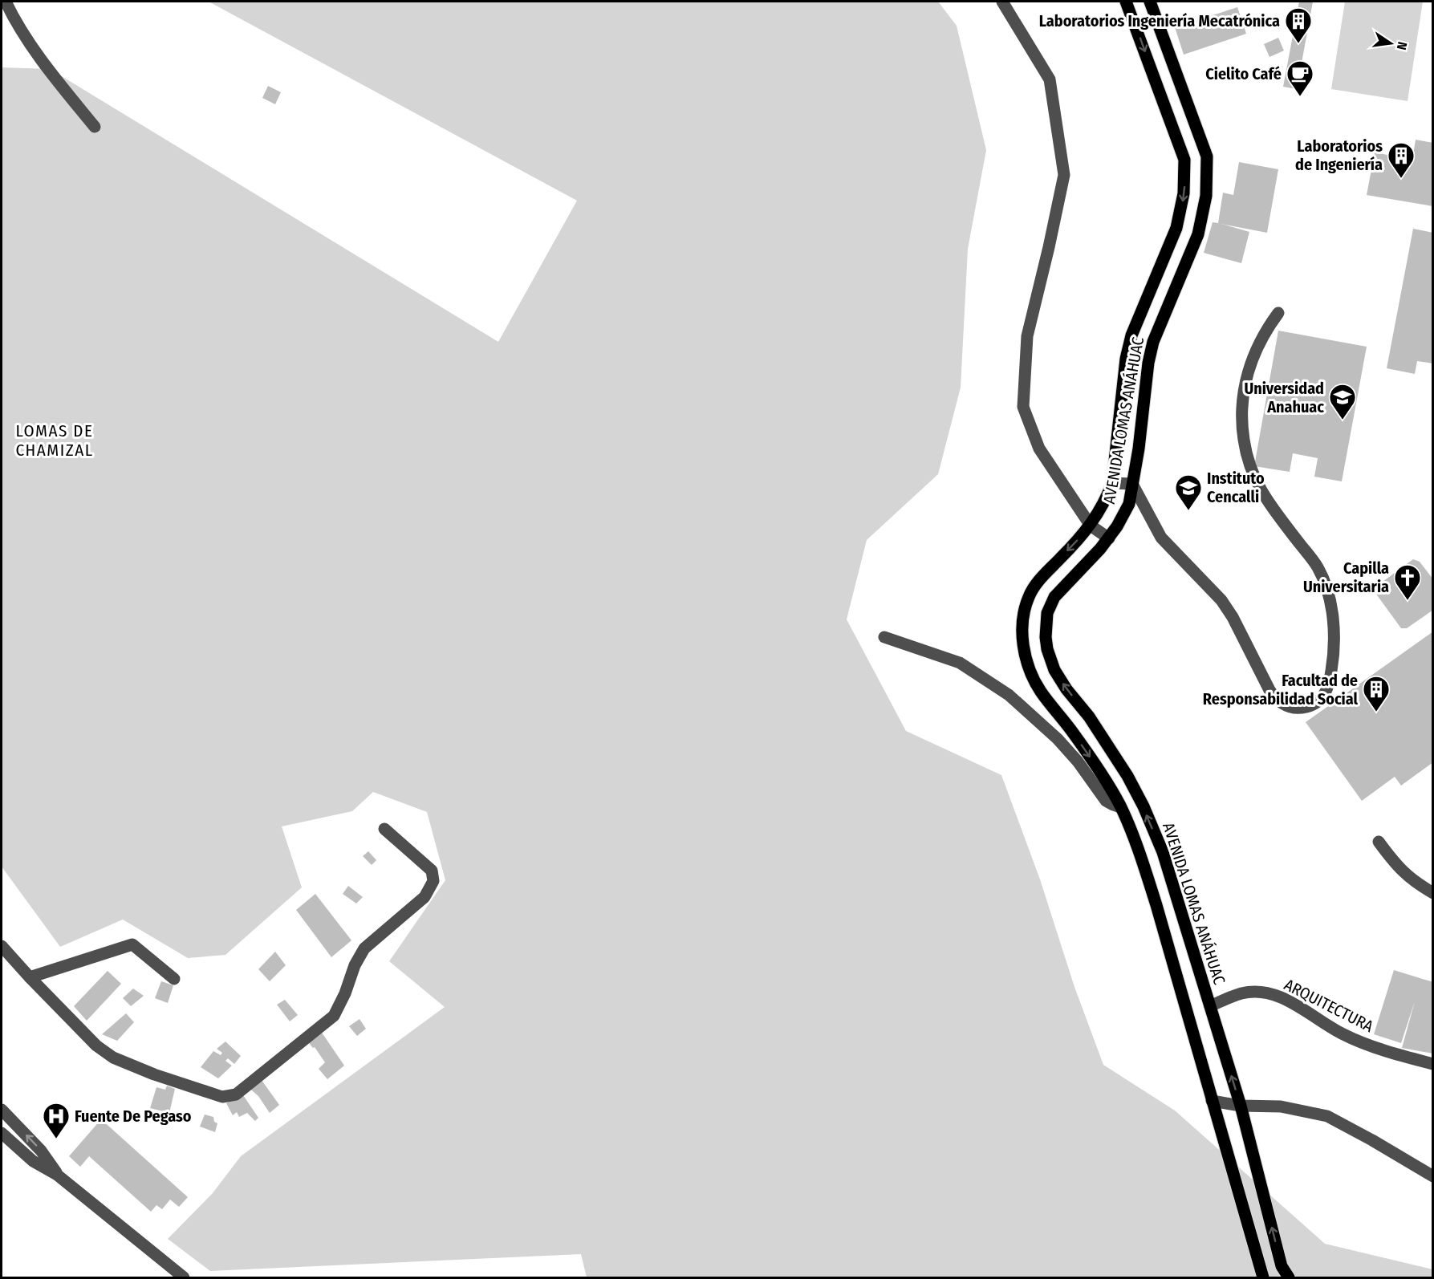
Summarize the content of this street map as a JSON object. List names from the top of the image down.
{
  "streets": {
    "main road": ["AVENIDA LOMAS ANÁHUAC"],
    "street": ["ARQUITECTURA"]
  },
  "crossings": [
    ["AVENIDA LOMAS ANÁHUAC", "ARQUITECTURA"]
  ],
  "districts": ["LOMAS DE CHAMIZAL"],
  "places": {
    "building": ["Laboratorios Ingeniería Mecatrónica", "Laboratorios de Ingeniería", "Facultad de Responsabilidad Social"],
    "cafe": ["Cielito Café"],
    "school or university": ["Universidad Anahuac", "Instituto Cencalli"],
    "church": ["Capilla Universitaria"],
    "hospital": ["Fuente De Pegaso"]
  },
  "north": "right"
}
